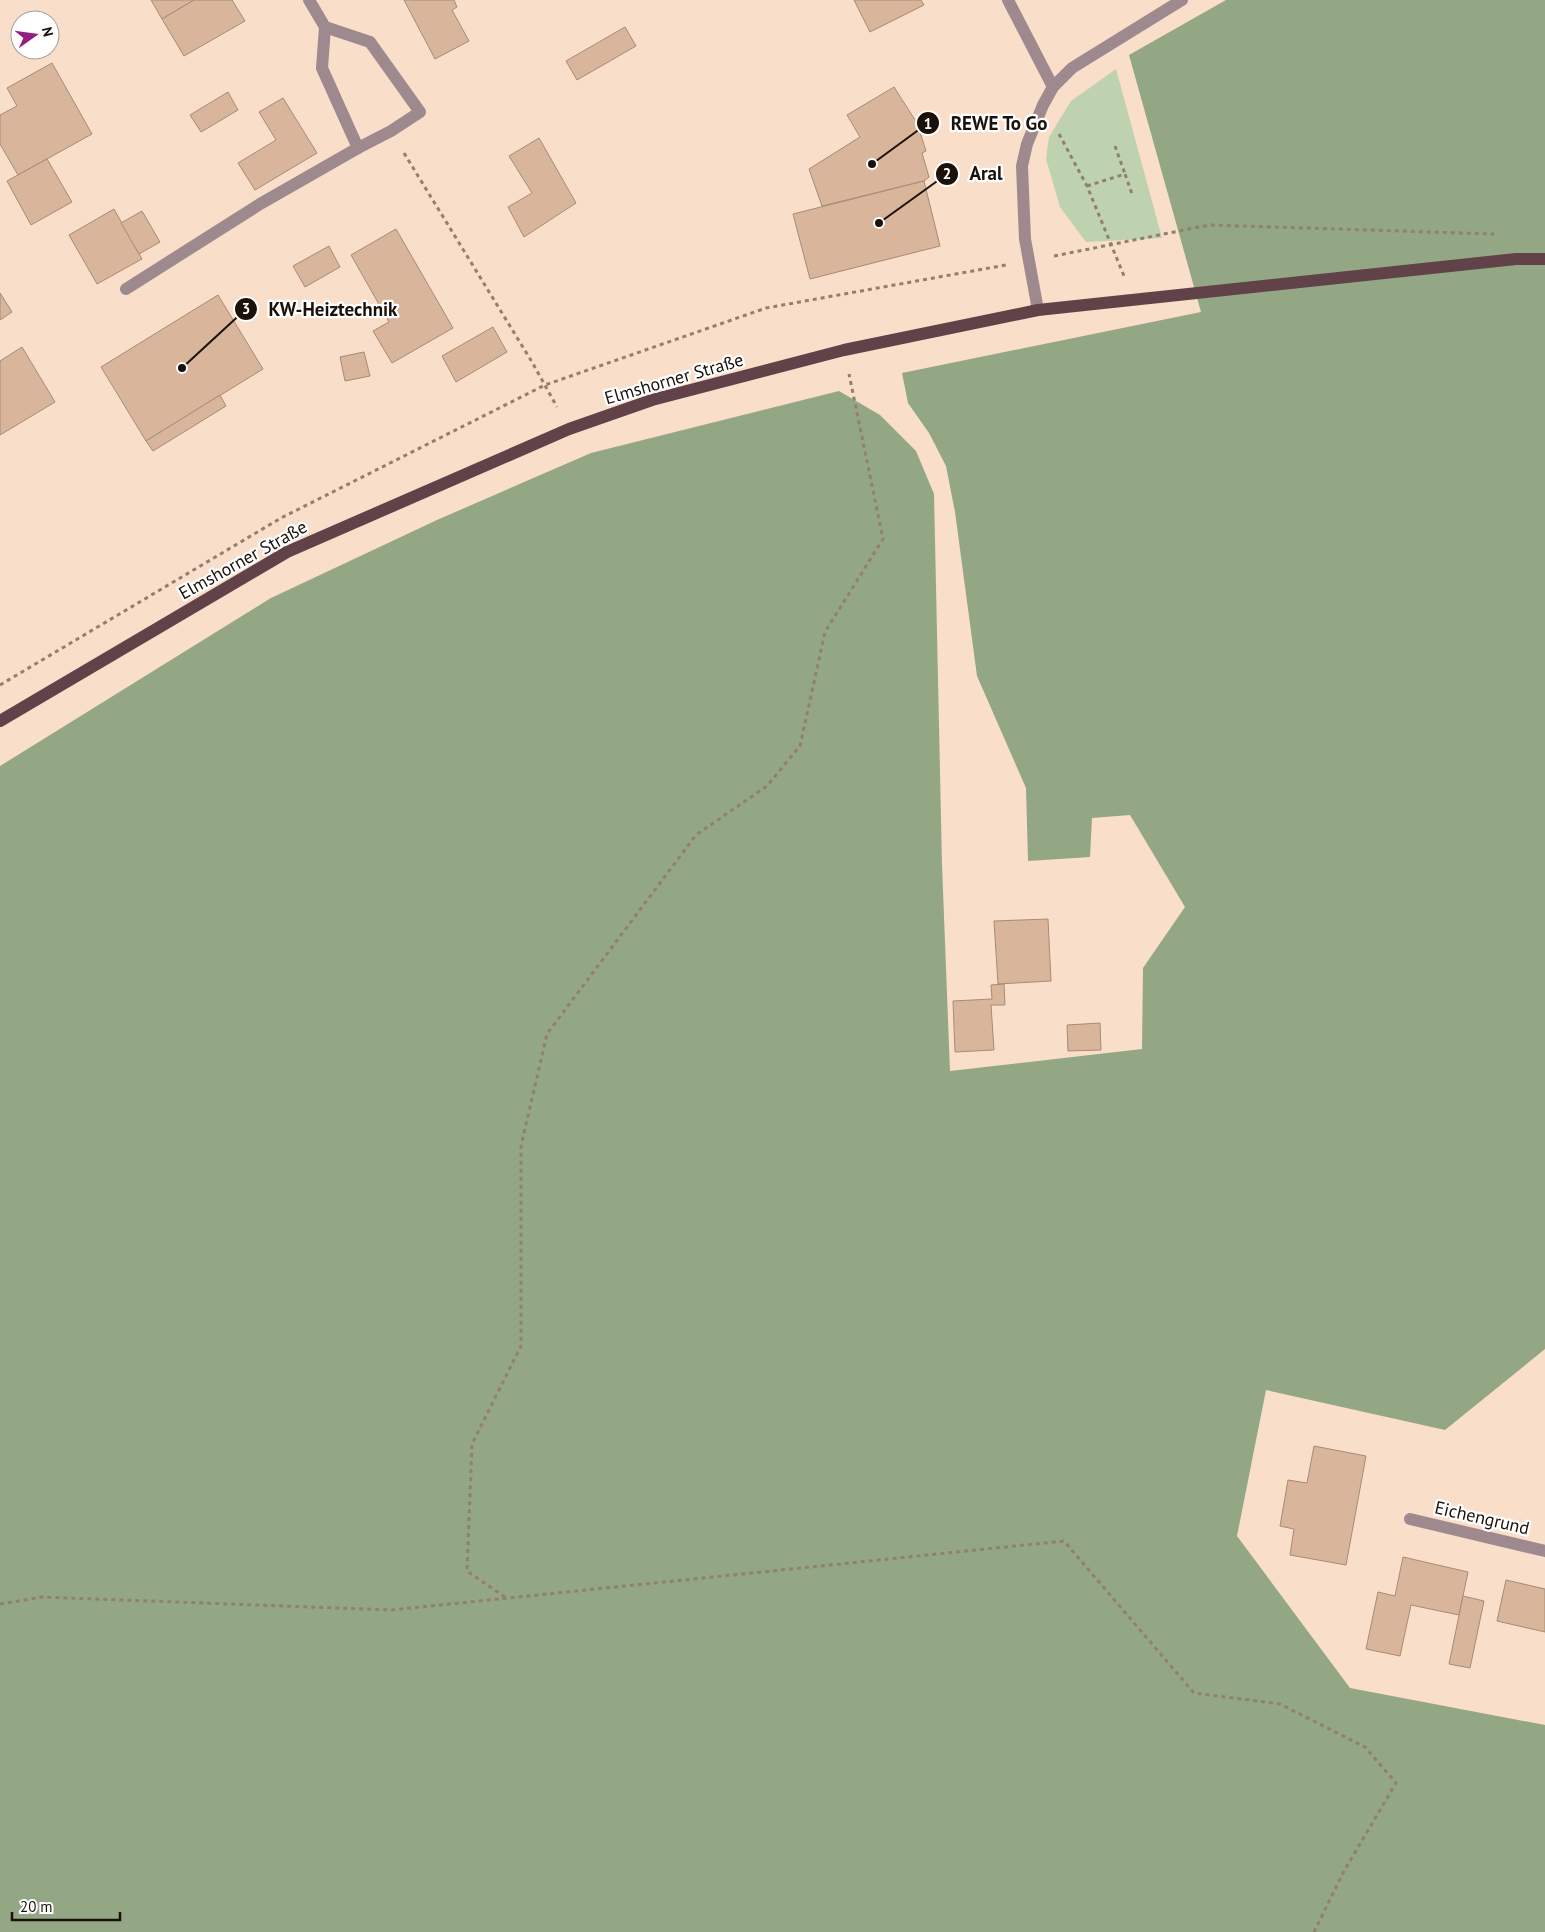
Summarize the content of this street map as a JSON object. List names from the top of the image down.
{
  "streets": {
    "main road": ["Elmshorner Straße"],
    "street": ["Eichengrund"]
  },
  "places": ["REWE To Go", "Aral", "KW-Heiztechnik"],
  "scale_bar": "20 m",
  "north": "right"
}
